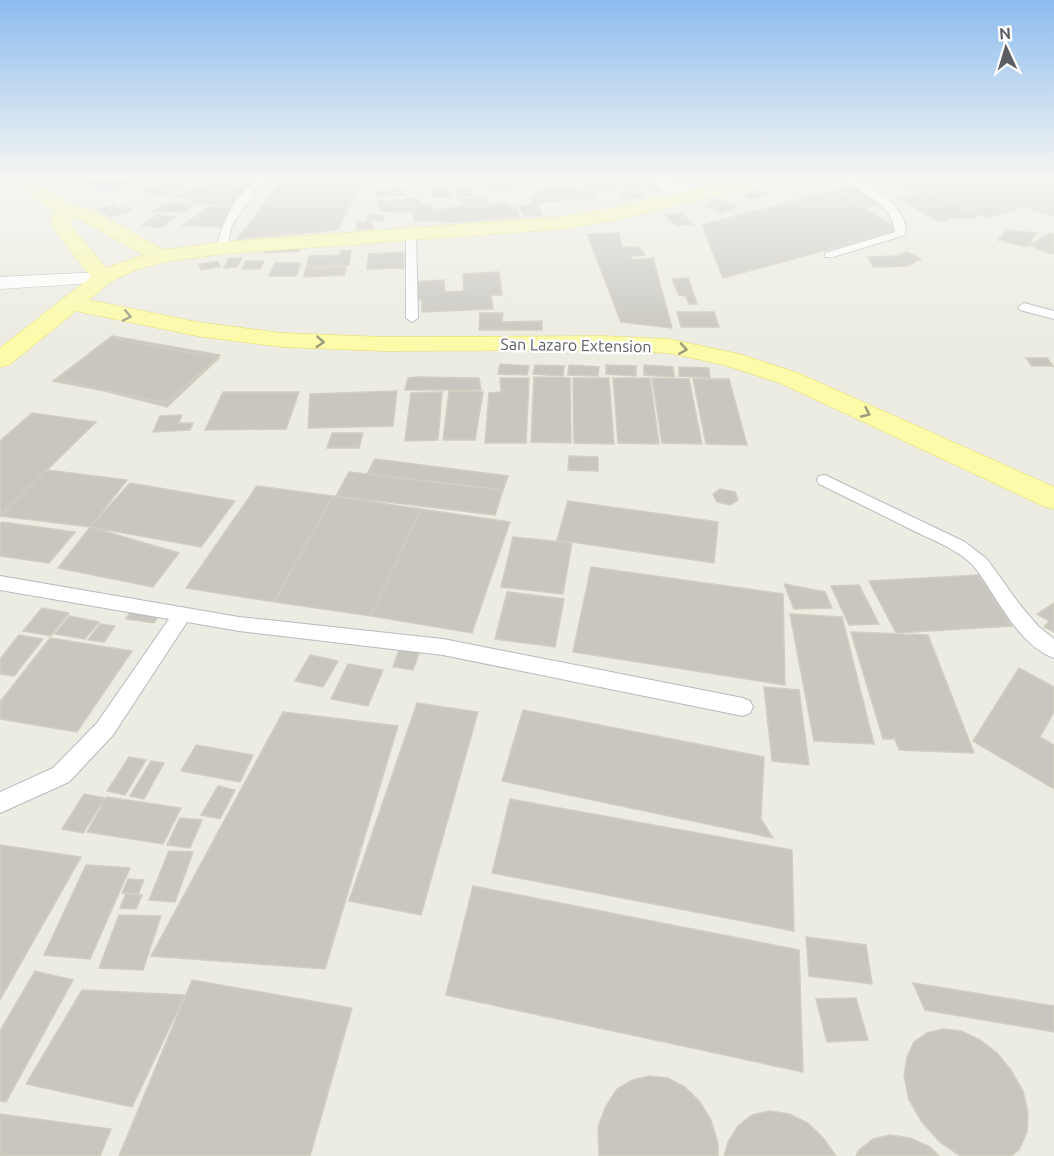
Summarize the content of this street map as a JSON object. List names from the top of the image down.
{
  "streets": {
    "main road": ["San Lazaro Extension"]
  },
  "north": "top"
}
